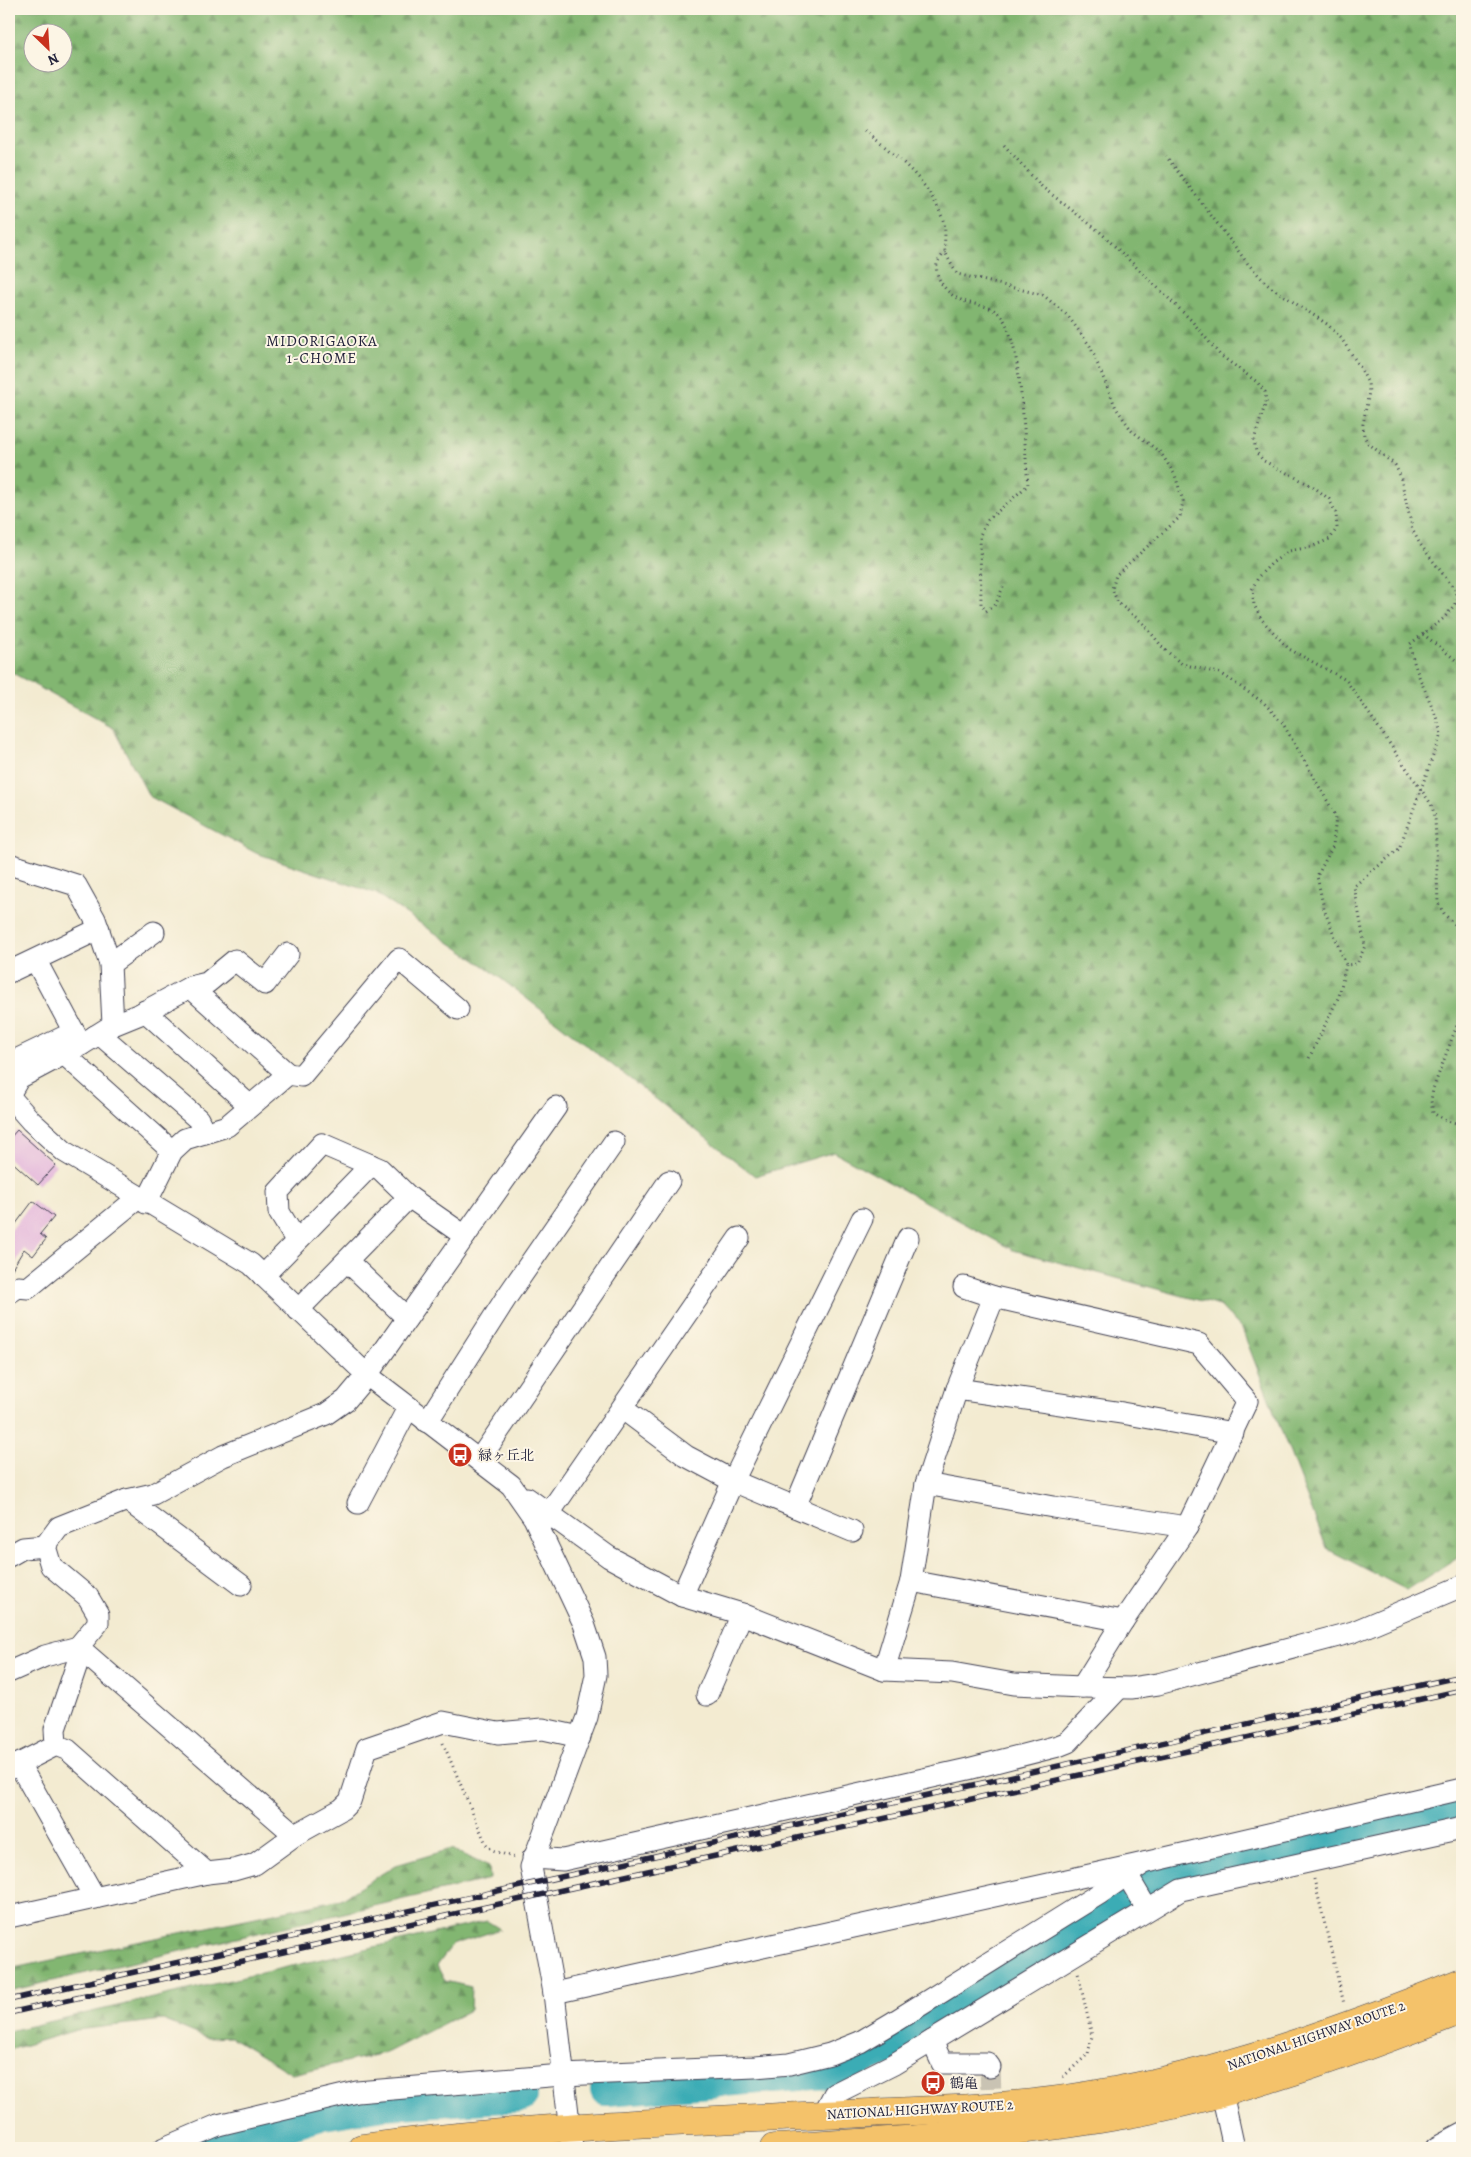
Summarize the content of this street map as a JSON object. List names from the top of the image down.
{
  "streets": {
    "highway": ["NATIONAL HIGHWAY ROUTE 2"]
  },
  "districts": ["MIDORIGAOKA 1-CHOME"],
  "places": {
    "bus stop": ["緑ヶ丘北", "鶴亀"]
  },
  "north": "bottom right"
}
